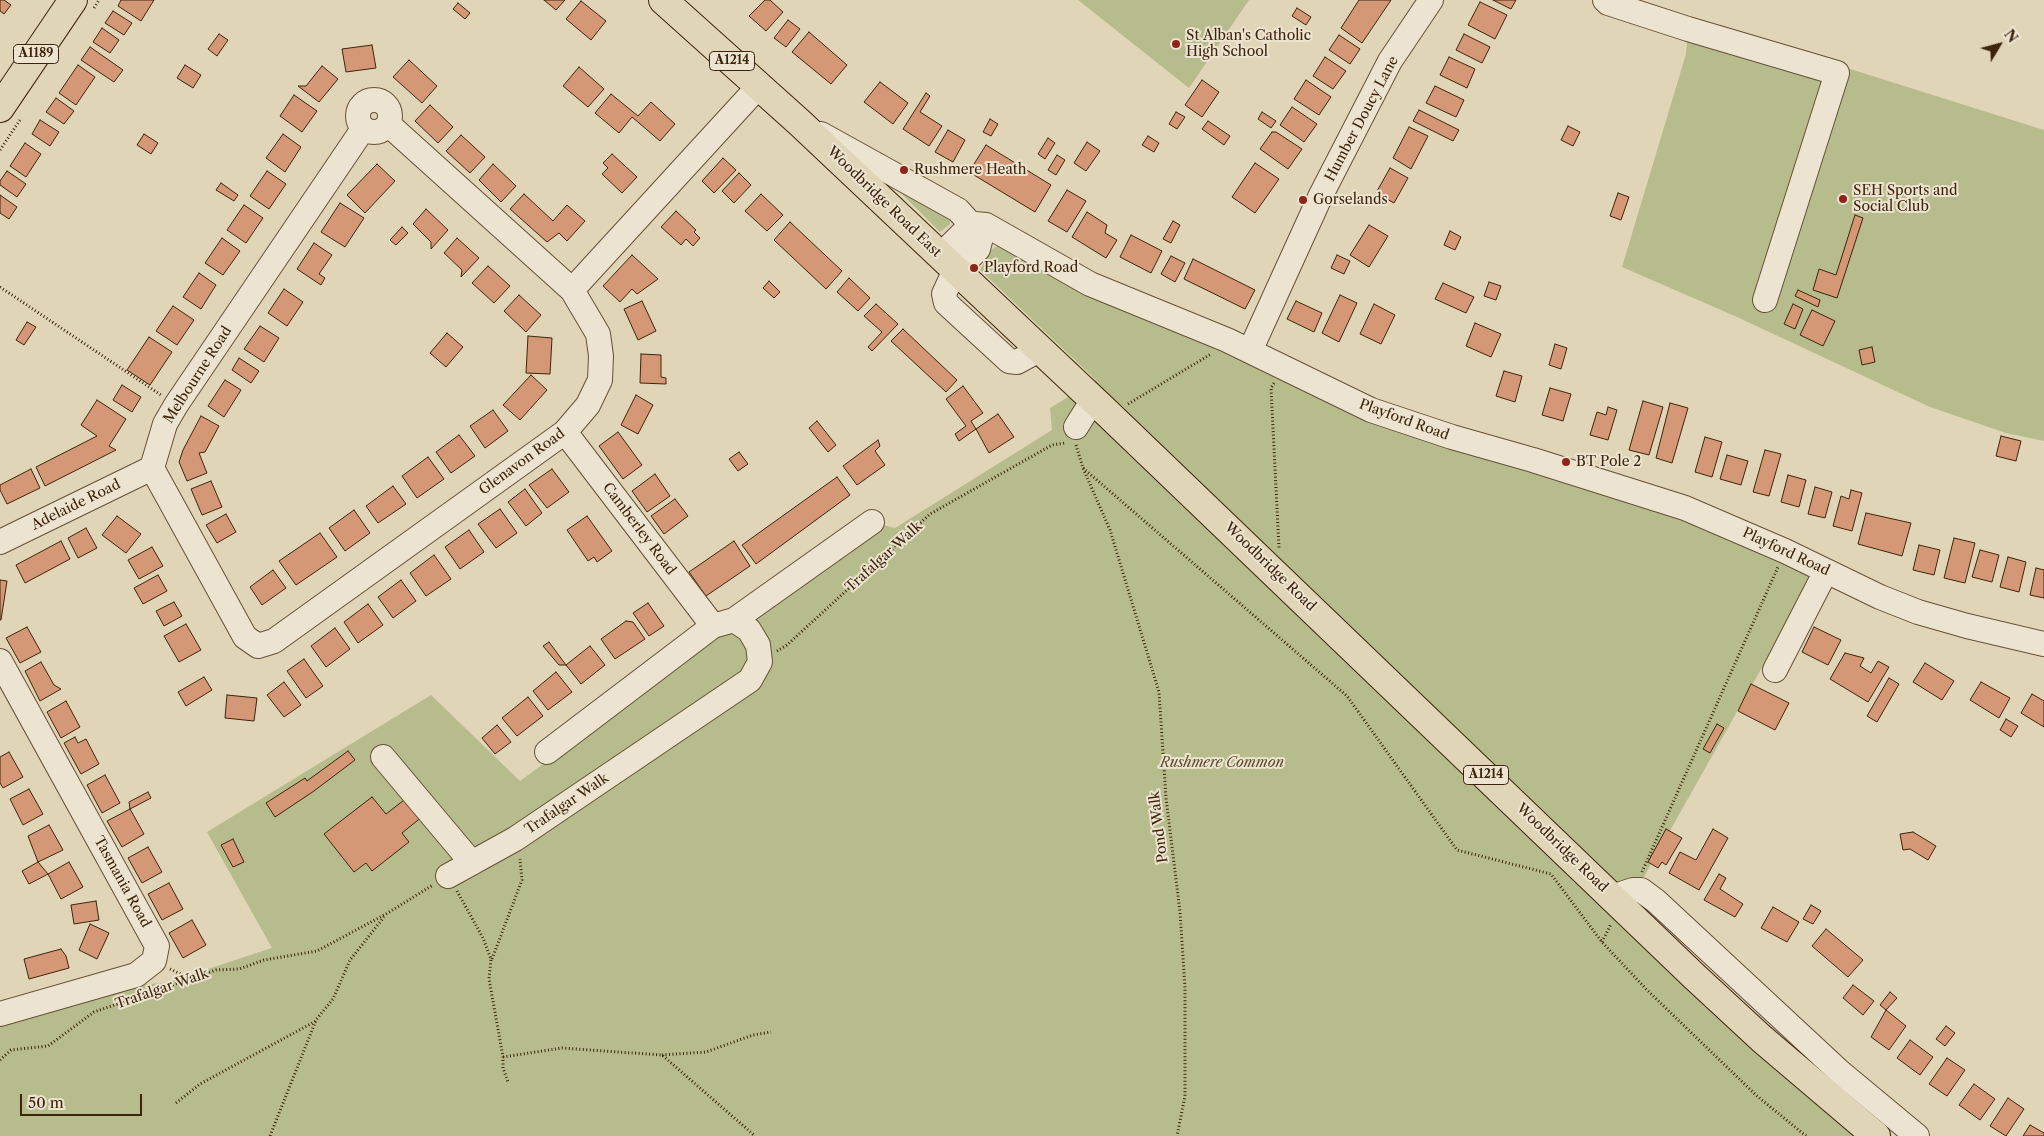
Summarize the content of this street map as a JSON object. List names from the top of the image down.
{
  "streets": {
    "main road": [
      "A1189",
      "A1214",
      "Woodbridge Road East",
      "Woodbridge Road"
    ],
    "street": [
      "Humber Doucy Lane",
      "Melbourne Road",
      "Playford Road",
      "Glenavon Road",
      "Adelaide Road",
      "Camberley Road",
      "Trafalgar Walk",
      "Tasmania Road"
    ],
    "path": ["Pond Walk"]
  },
  "crossings": [
    ["Humber Doucy Lane", "Playford Road"],
    ["Woodbridge Road East", "Playford Road"],
    ["Woodbridge Road East", "Woodbridge Road"],
    ["Melbourne Road", "Glenavon Road"],
    ["Melbourne Road", "Adelaide Road"],
    ["Glenavon Road", "Adelaide Road"],
    ["Glenavon Road", "Camberley Road"],
    ["Camberley Road", "Trafalgar Walk"],
    ["Trafalgar Walk", "Pond Walk"]
  ],
  "parks": ["Rushmere Common"],
  "places": [
    "St Alban's Catholic High School",
    "Rushmere Heath",
    "SEH Sports and Social Club",
    "Gorselands",
    "Playford Road",
    "BT Pole 2"
  ],
  "scale_bar": "50 m",
  "north": "top right"
}
